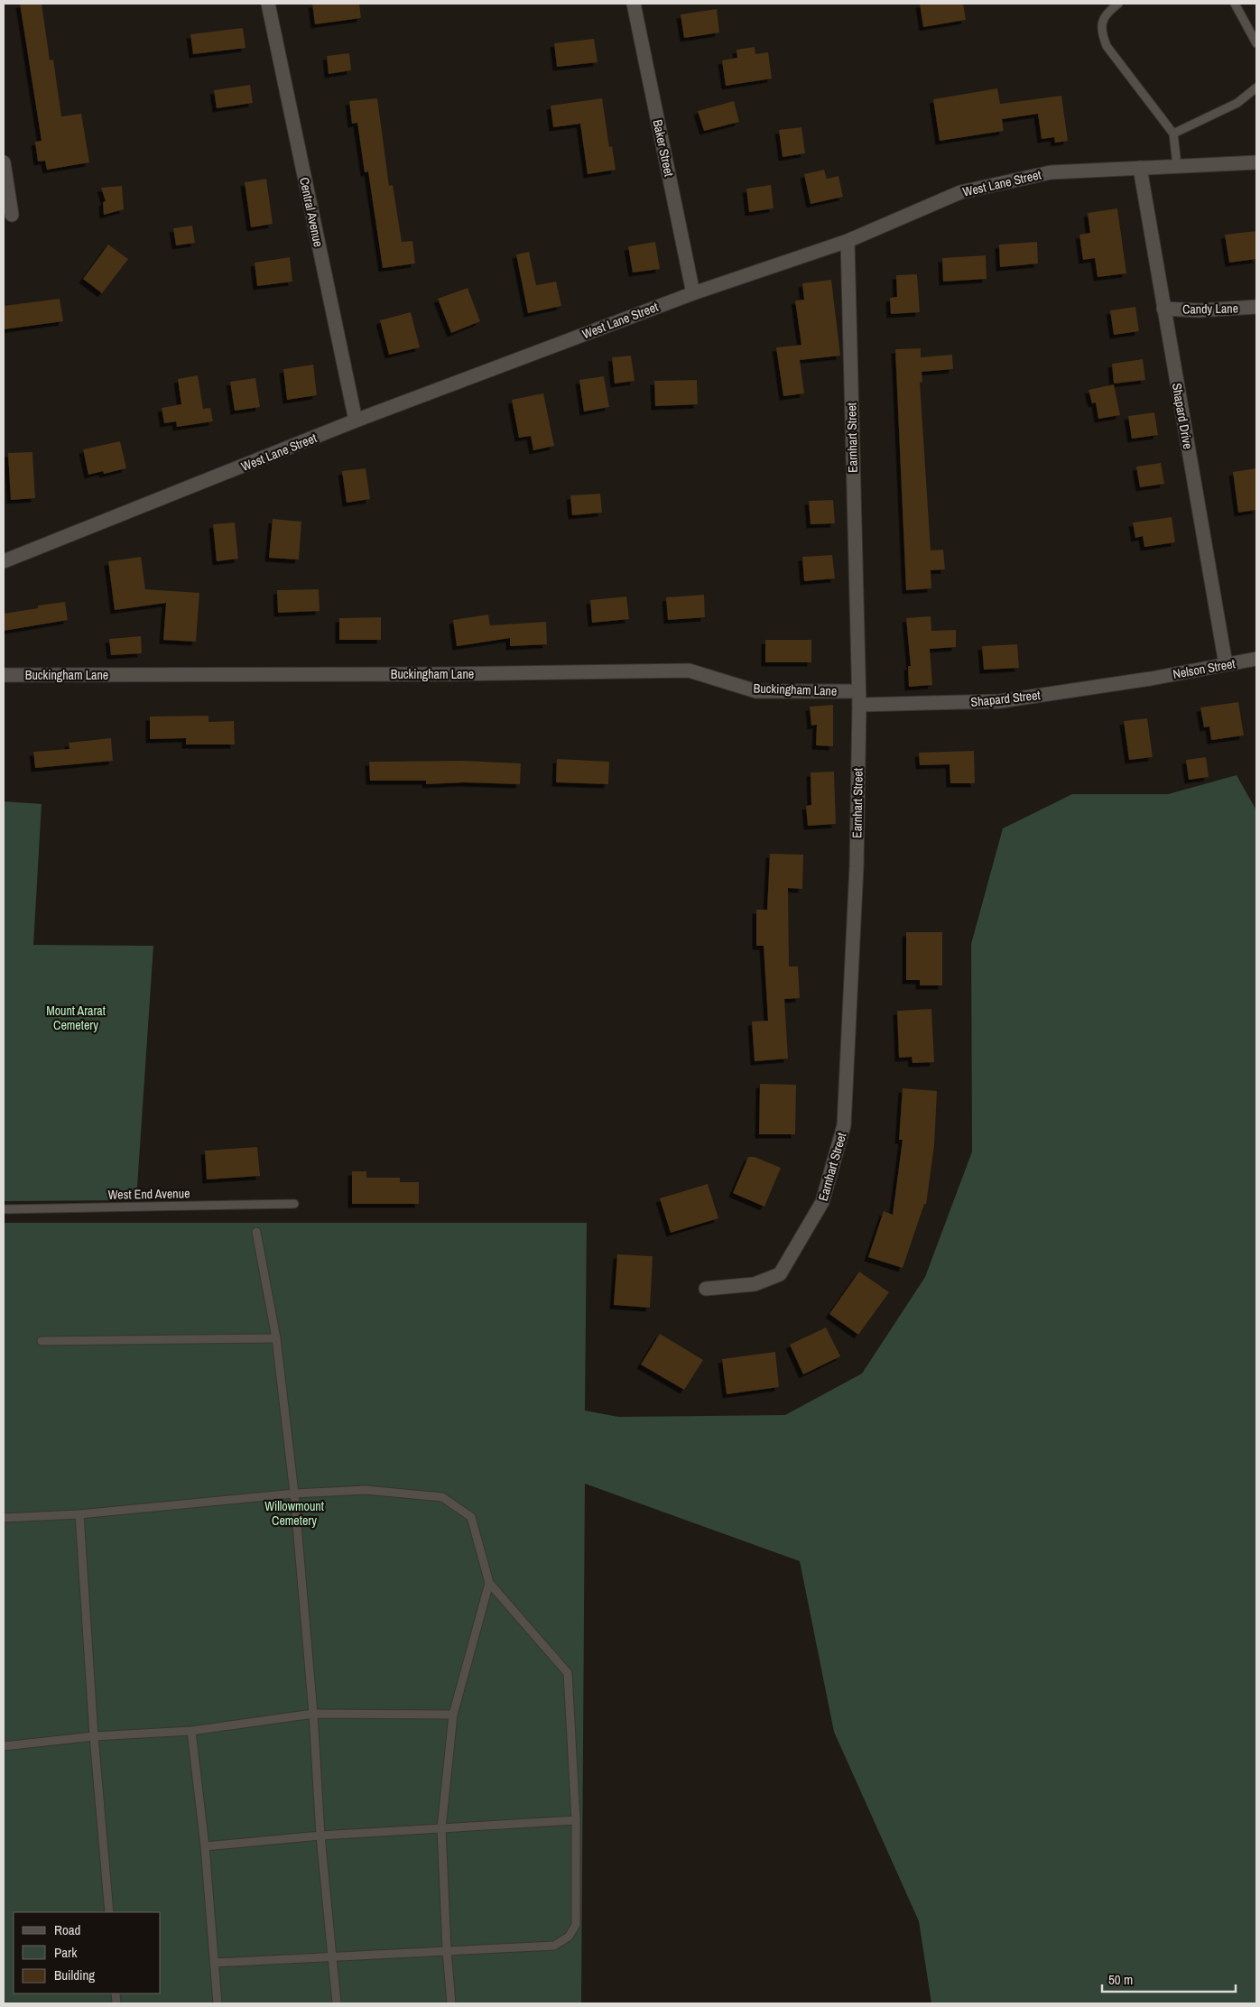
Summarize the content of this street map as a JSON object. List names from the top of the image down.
{
  "streets": {
    "street": [
      "Baker Street",
      "West Lane Street",
      "Central Avenue",
      "Candy Lane",
      "Shapard Drive",
      "Earnhart Street",
      "Nelson Street",
      "Buckingham Lane",
      "Shapard Street"
    ],
    "lane": ["West End Avenue"]
  },
  "crossings": [
    ["Baker Street", "West Lane Street"],
    ["West Lane Street", "Central Avenue"],
    ["West Lane Street", "Shapard Drive"],
    ["West Lane Street", "Earnhart Street"],
    ["Candy Lane", "Shapard Drive"],
    ["Shapard Drive", "Nelson Street"],
    ["Earnhart Street", "Buckingham Lane"],
    ["Earnhart Street", "Shapard Street"],
    ["Nelson Street", "Shapard Street"],
    ["Buckingham Lane", "Shapard Street"]
  ],
  "parks": ["Mount Ararat Cemetery", "Willowmount Cemetery"],
  "legend": ["Road", "Park", "Building"],
  "scale_bar": "50 m"
}
